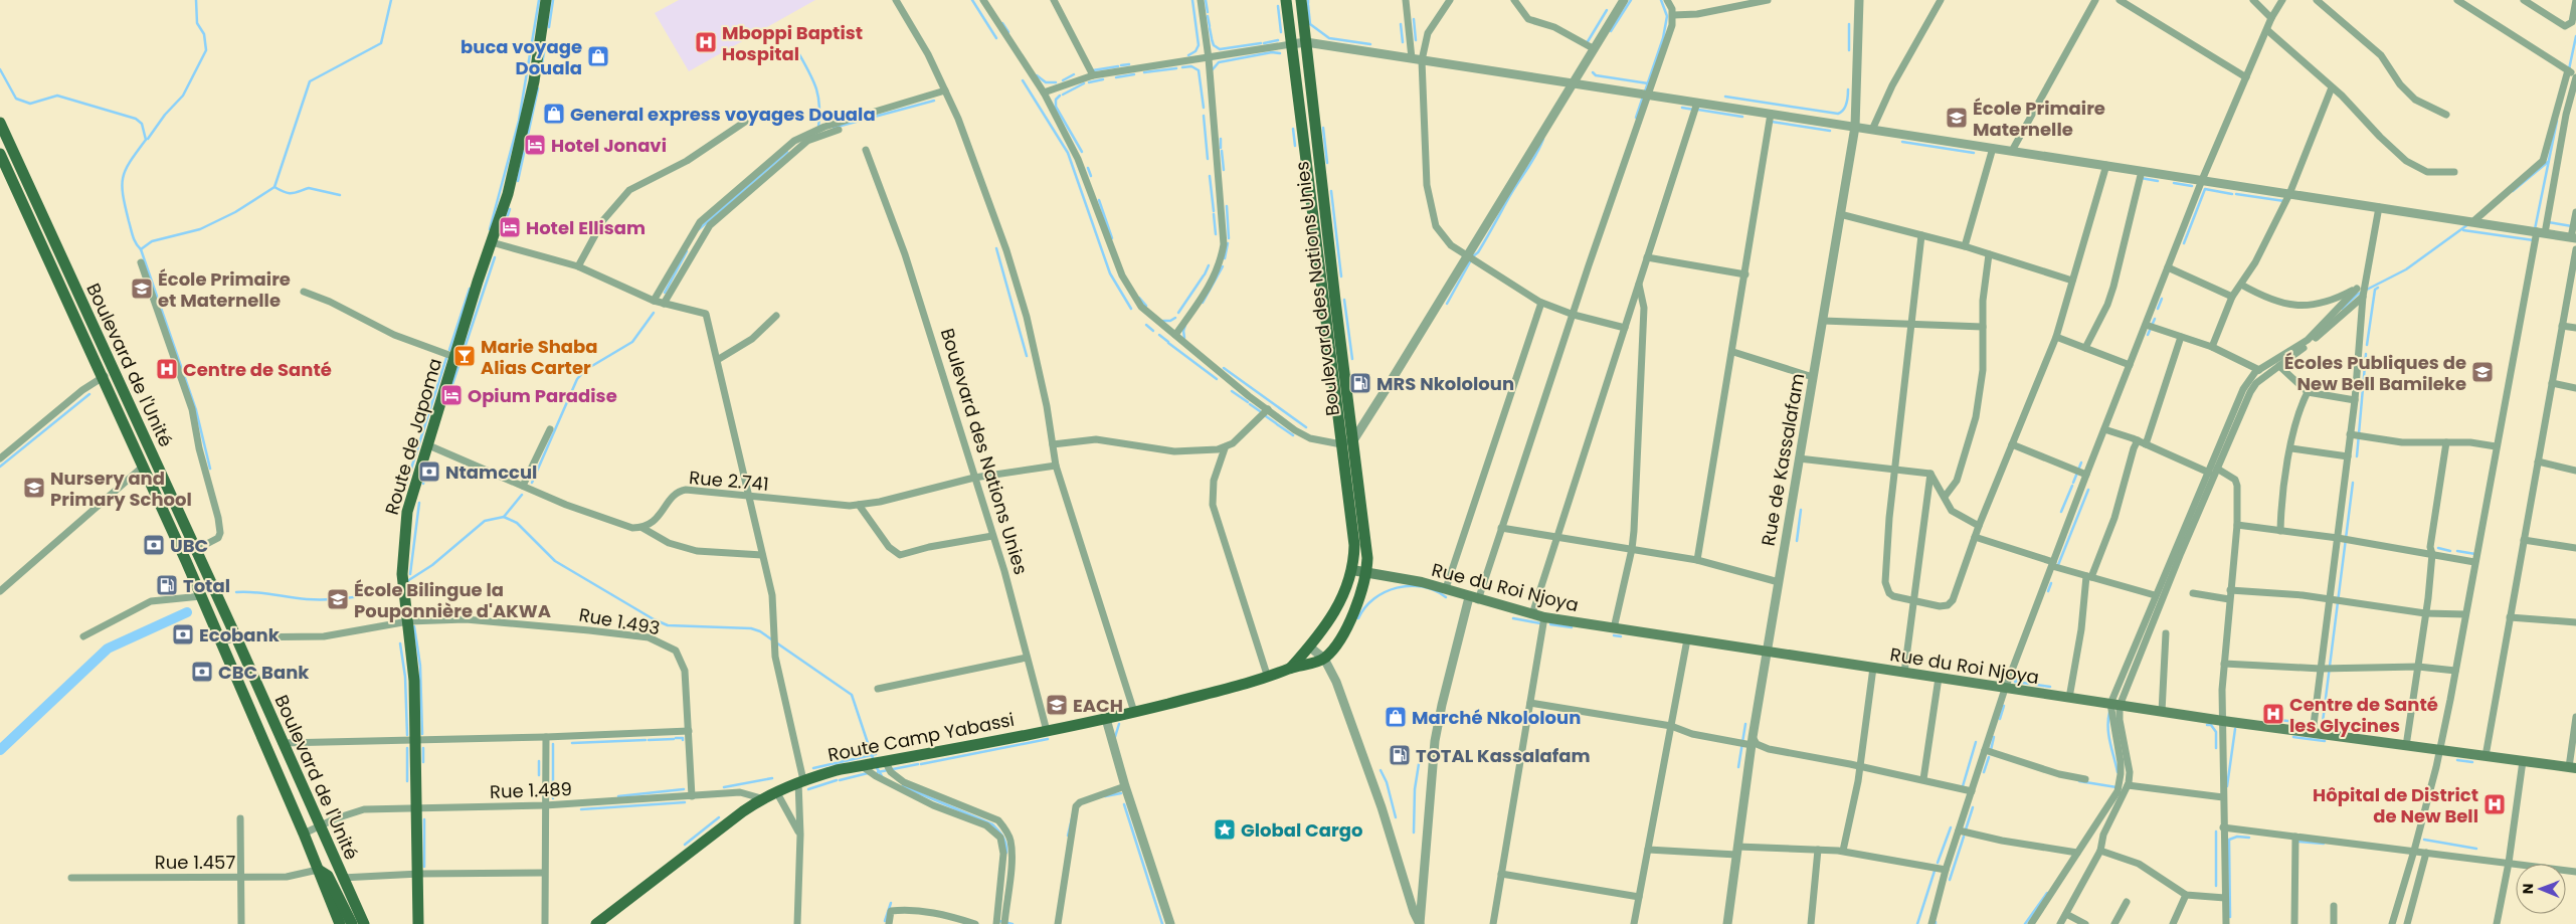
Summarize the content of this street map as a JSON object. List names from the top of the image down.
{
  "streets": {
    "main road": [
      "Boulevard des Nations Unies",
      "Boulevard de l'Unité",
      "Route de Japoma",
      "Rue du Roi Njoya",
      "Route Camp Yabassi"
    ],
    "street": [
      "Rue de Kassalafam",
      "Rue 2.741",
      "Rue 1.493",
      "Rue 1.489",
      "Rue 1.457"
    ]
  },
  "crossings": [
    ["Boulevard des Nations Unies", "Rue 2.741"],
    ["Boulevard des Nations Unies", "Rue du Roi Njoya"],
    ["Boulevard des Nations Unies", "Route Camp Yabassi"],
    ["Boulevard de l'Unité", "Rue 1.493"],
    ["Boulevard de l'Unité", "Rue 1.489"],
    ["Boulevard de l'Unité", "Rue 1.457"],
    ["Route de Japoma", "Rue 1.493"],
    ["Route de Japoma", "Rue 1.489"],
    ["Rue de Kassalafam", "Rue du Roi Njoya"],
    ["Rue 1.493", "Rue 1.489"],
    ["Route Camp Yabassi", "Rue 1.489"]
  ],
  "places": {
    "hospital": [
      "Mboppi Baptist Hospital",
      "Centre de Santé",
      "Centre de Santé les Glycines",
      "Hôpital de District de New Bell"
    ],
    "shop": ["buca voyage Douala", "General express voyages Douala", "Marché Nkololoun"],
    "school or university": [
      "École Primaire Maternelle",
      "École Primaire et Maternelle",
      "Écoles Publiques de New Bell Bamileke",
      "Nursery and Primary School",
      "École Bilingue la Pouponnière d'AKWA",
      "EACH"
    ],
    "hotel": ["Hotel Jonavi", "Hotel Ellisam", "Opium Paradise"],
    "bar": ["Marie Shaba Alias Carter"],
    "fuel station": ["MRS Nkololoun", "Total", "TOTAL Kassalafam"],
    "bank": [
      "Ntamccul",
      "UBC",
      "Ecobank",
      "CBC Bank"
    ],
    "place": ["Global Cargo"]
  },
  "north": "left"
}
